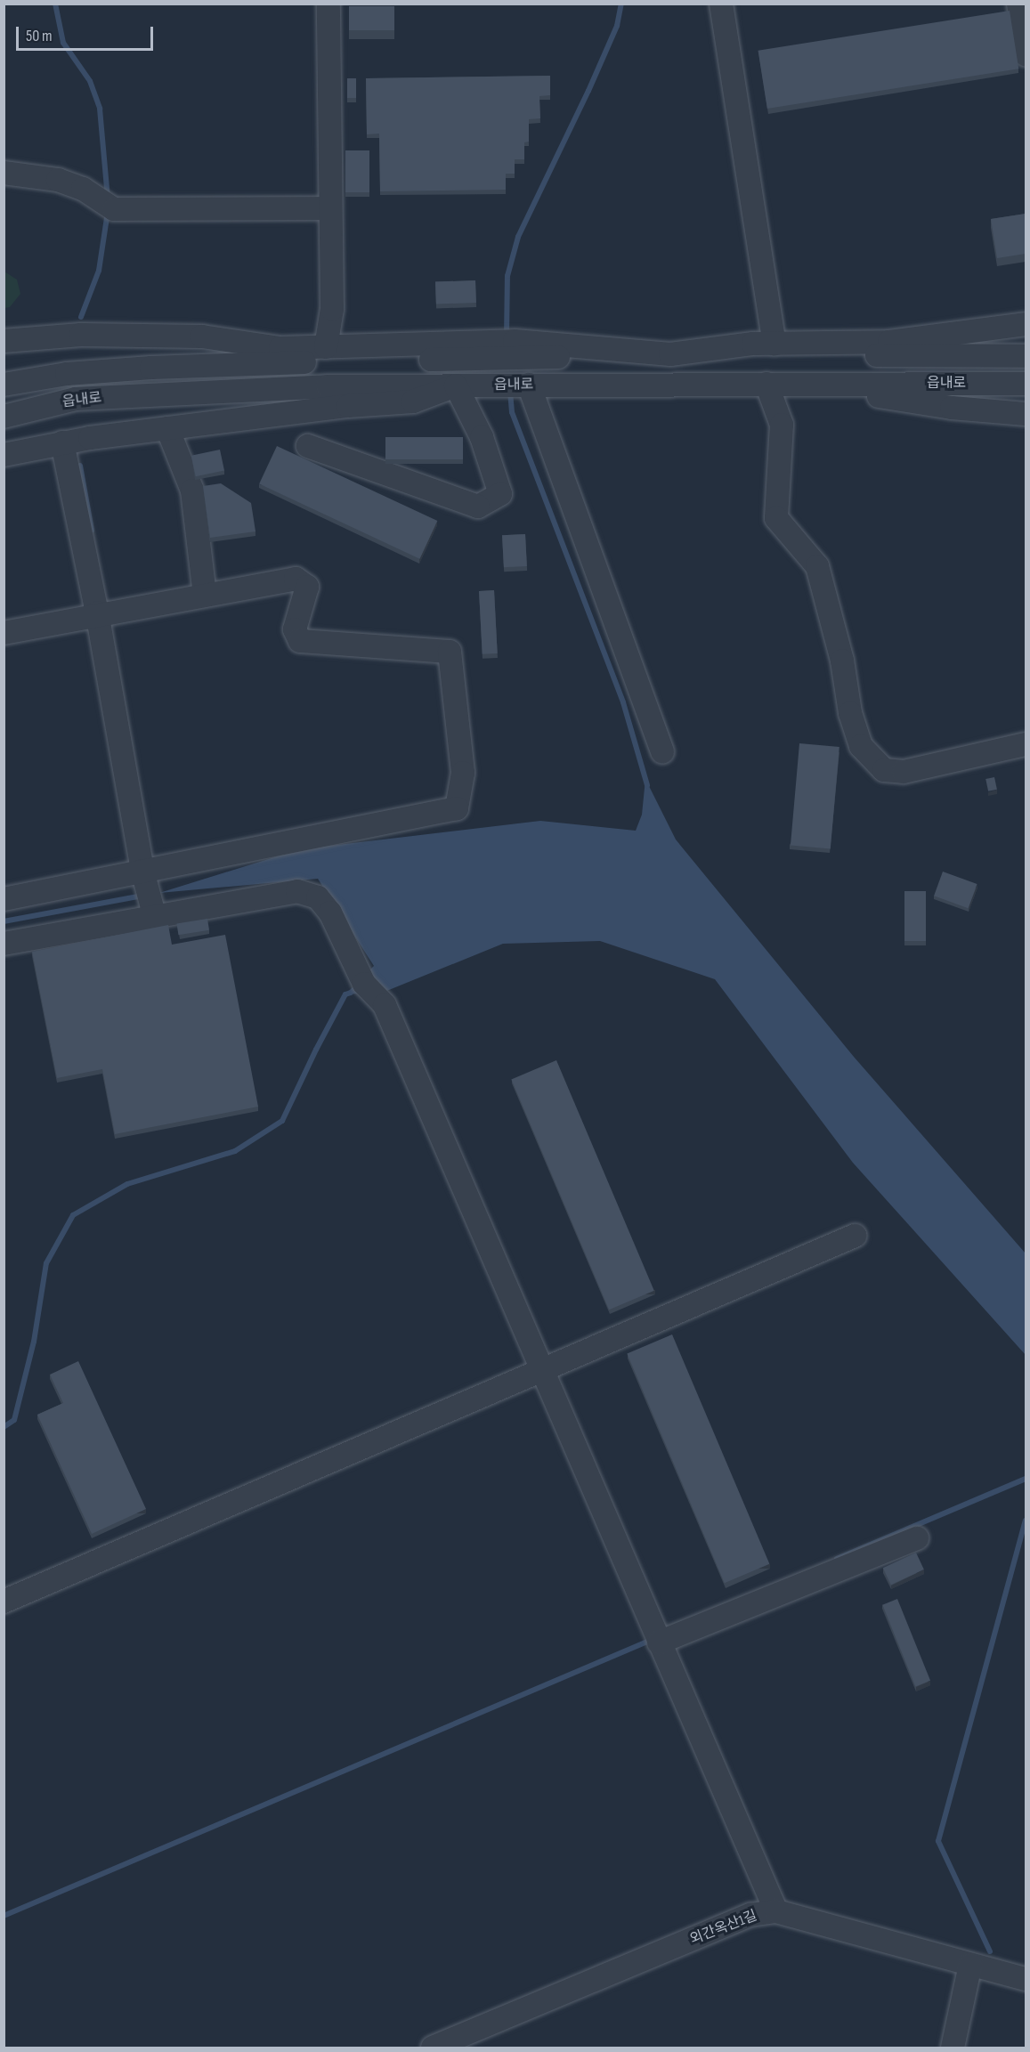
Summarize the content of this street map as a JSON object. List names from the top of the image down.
{
  "streets": {
    "street": ["읍내로", "외간옥산1길"]
  },
  "scale_bar": "50 m"
}
